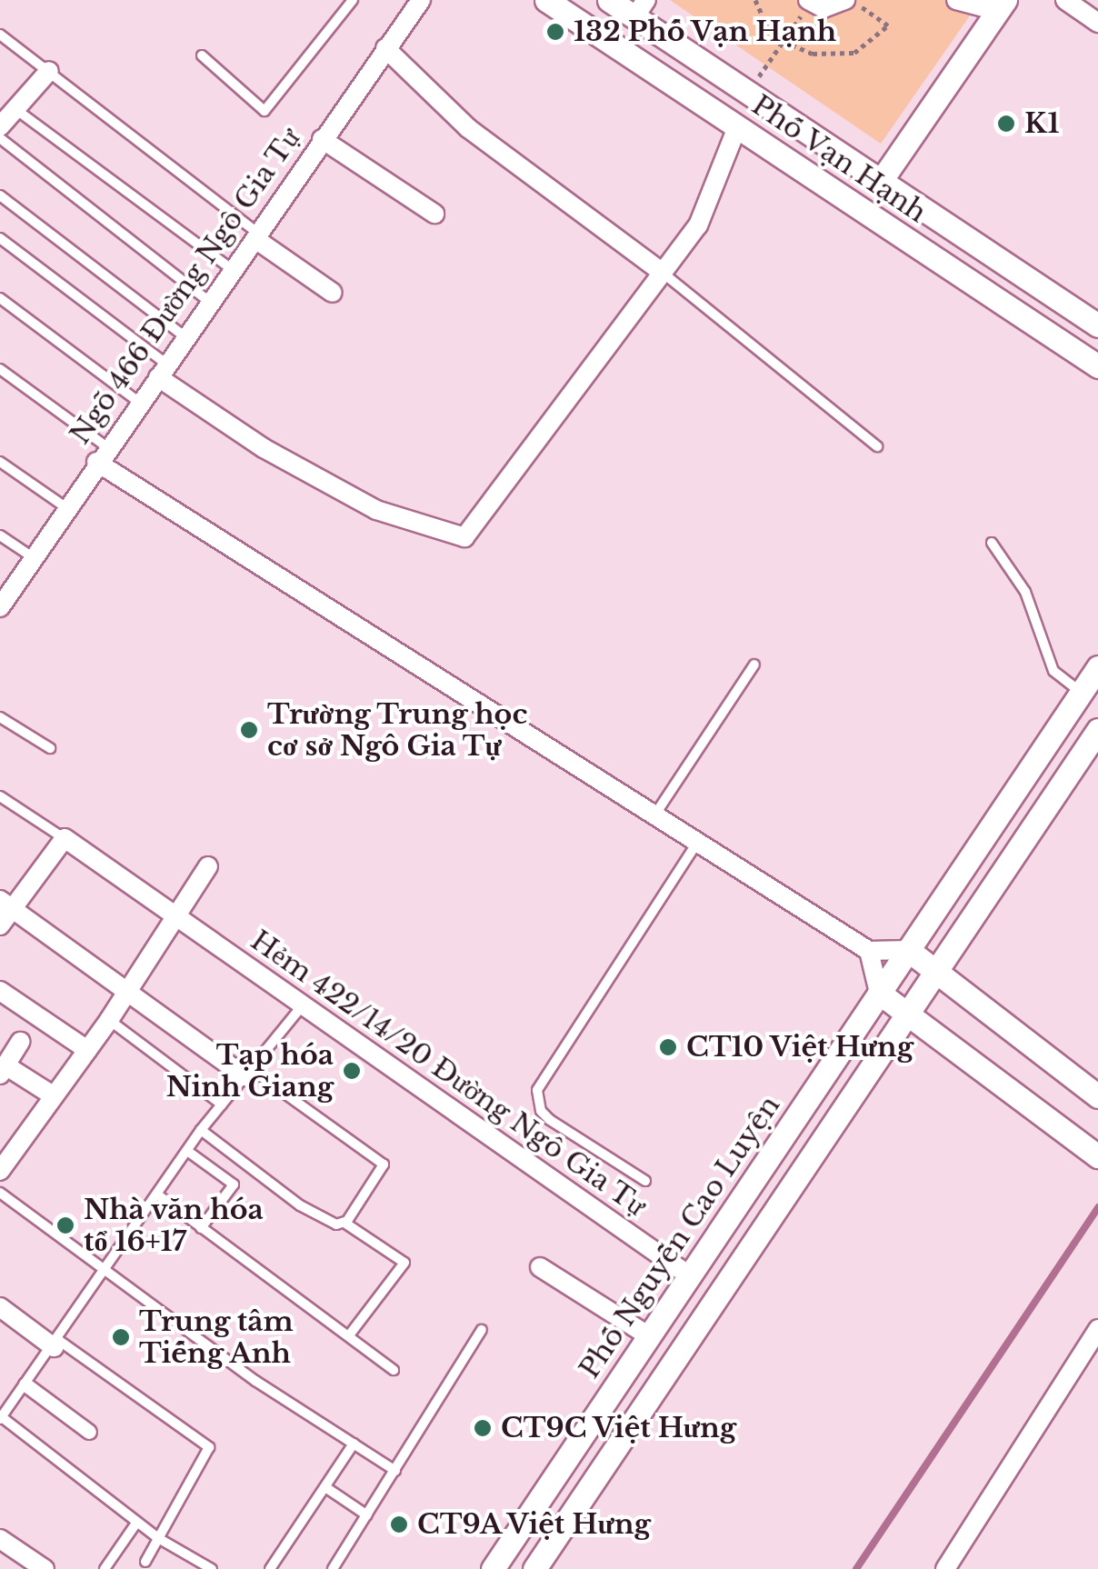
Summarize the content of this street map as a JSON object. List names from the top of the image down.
{
  "streets": {
    "street": [
      "Phố Vạn Hạnh",
      "Ngõ 466 Đường Ngô Gia Tự",
      "Hẻm 422/14/20 Đường Ngô Gia Tự",
      "Phố Nguyễn Cao Luyện"
    ]
  },
  "crossings": [
    ["Hẻm 422/14/20 Đường Ngô Gia Tự", "Phố Nguyễn Cao Luyện"]
  ],
  "places": [
    "132 Phố Vạn Hạnh",
    "K1",
    "Trường Trung học cơ sở Ngô Gia Tự",
    "CT10 Việt Hưng",
    "Tạp hóa Ninh Giang",
    "Nhà văn hóa tổ 16+17",
    "Trung tâm Tiếng Anh",
    "CT9C Việt Hưng",
    "CT9A Việt Hưng"
  ]
}
